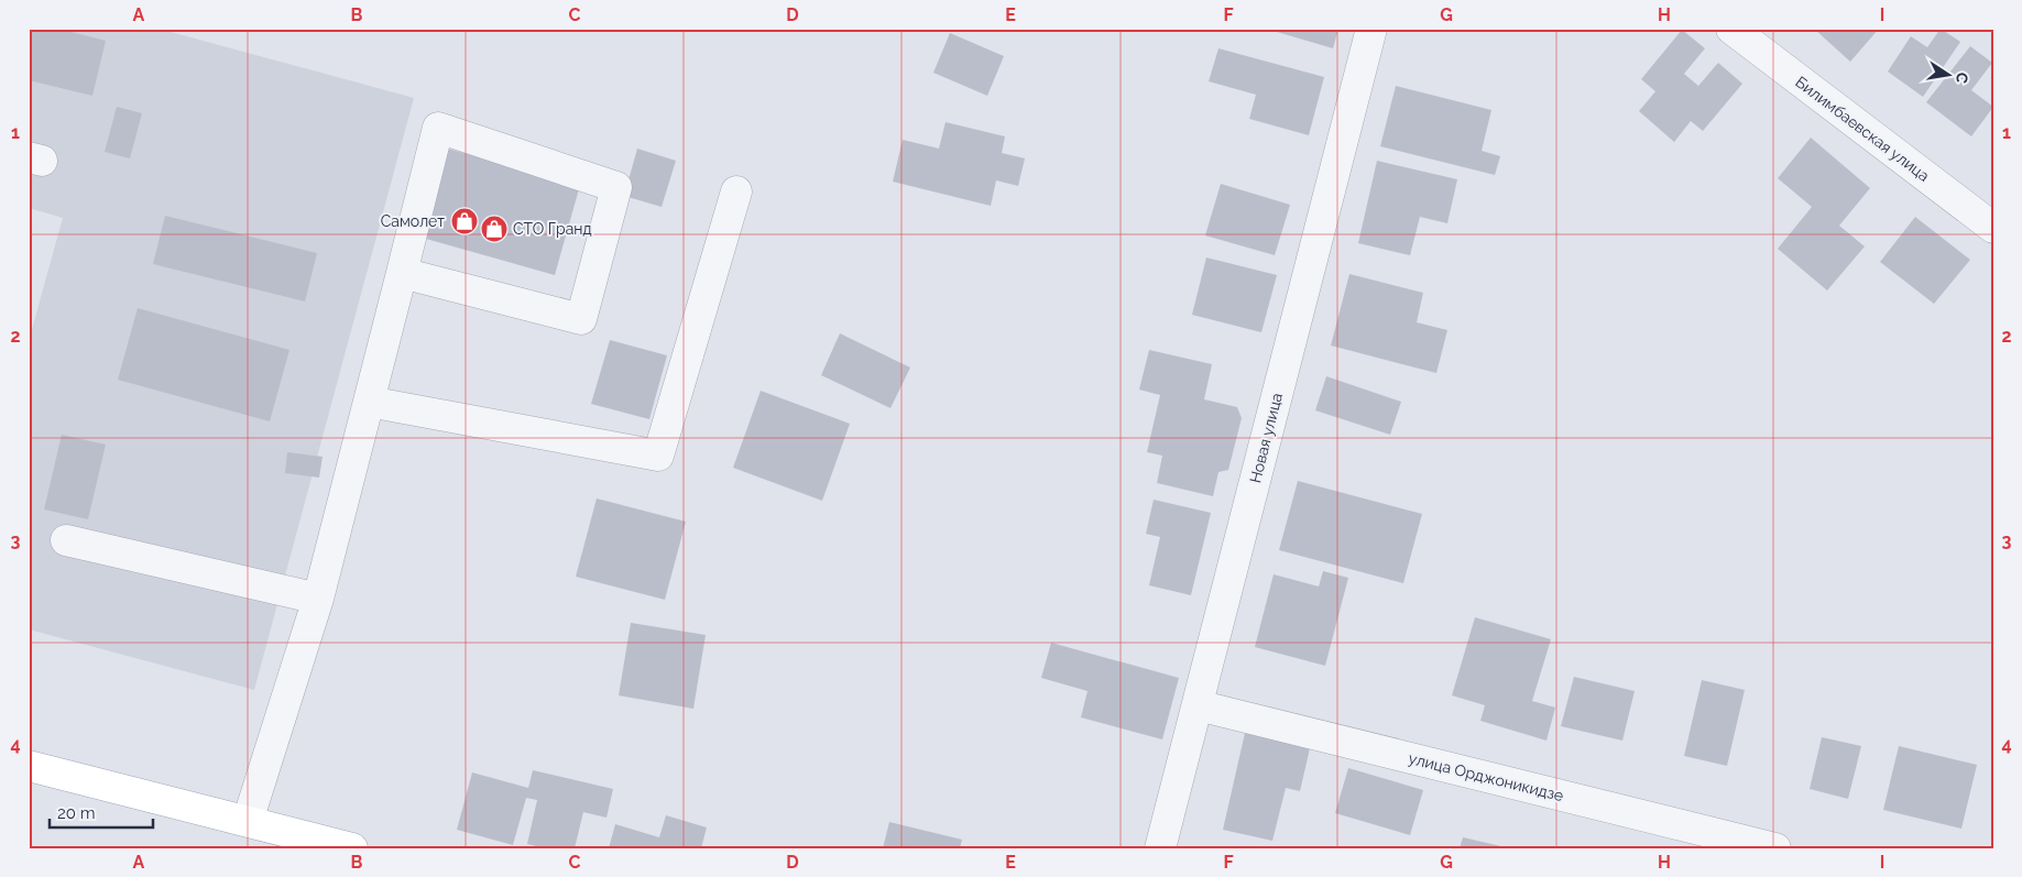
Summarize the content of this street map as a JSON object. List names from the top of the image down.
{
  "streets": {
    "street": ["Билимбаевская улица", "Новая улица", "улица Орджоникидзе"]
  },
  "crossings": [
    ["Новая улица", "улица Орджоникидзе"]
  ],
  "places": {
    "shop": ["Самолет", "СТО Гранд"]
  },
  "scale_bar": "20 m",
  "north": "right",
  "grid": {
    "columns": [
      "A",
      "B",
      "C",
      "D",
      "E",
      "F",
      "G",
      "H",
      "I"
    ],
    "rows": [
      "1",
      "2",
      "3",
      "4"
    ]
  }
}
